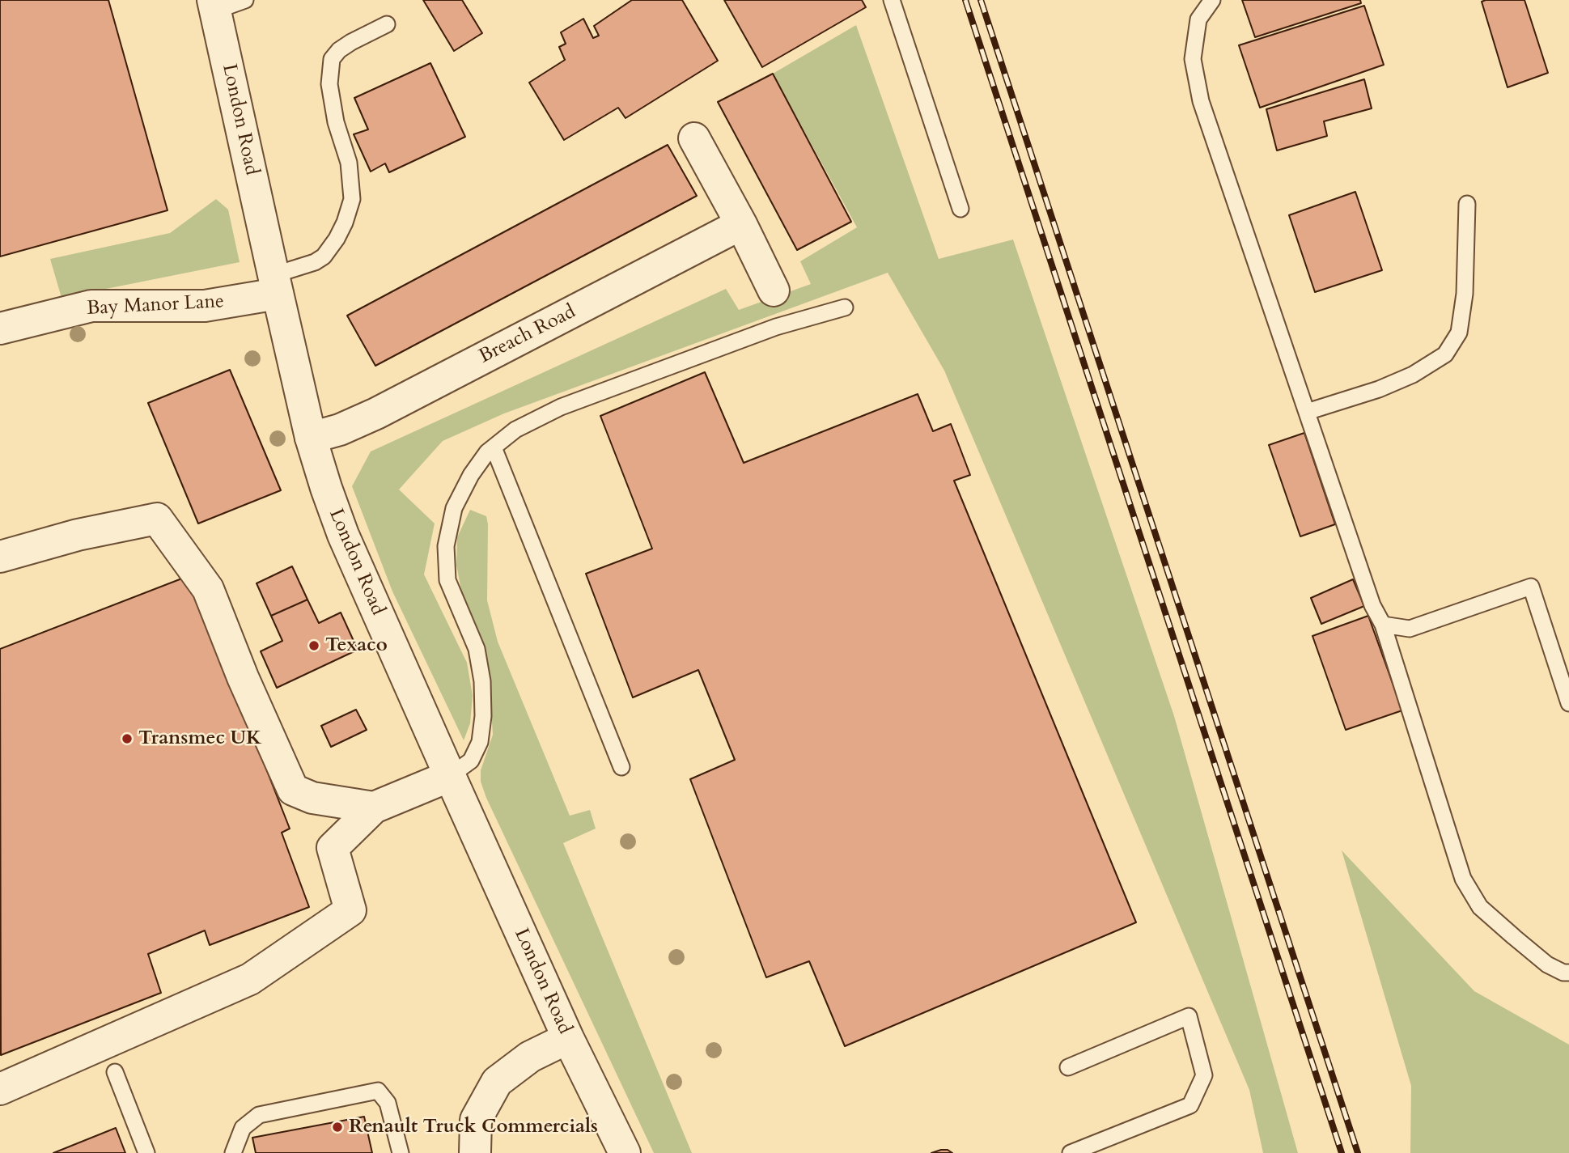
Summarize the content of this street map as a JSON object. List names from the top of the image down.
{
  "streets": {
    "street": ["London Road", "Bay Manor Lane", "Breach Road"]
  },
  "crossings": [
    ["London Road", "Bay Manor Lane"],
    ["London Road", "Breach Road"]
  ],
  "places": ["Texaco", "Transmec UK", "Renault Truck Commercials"]
}
